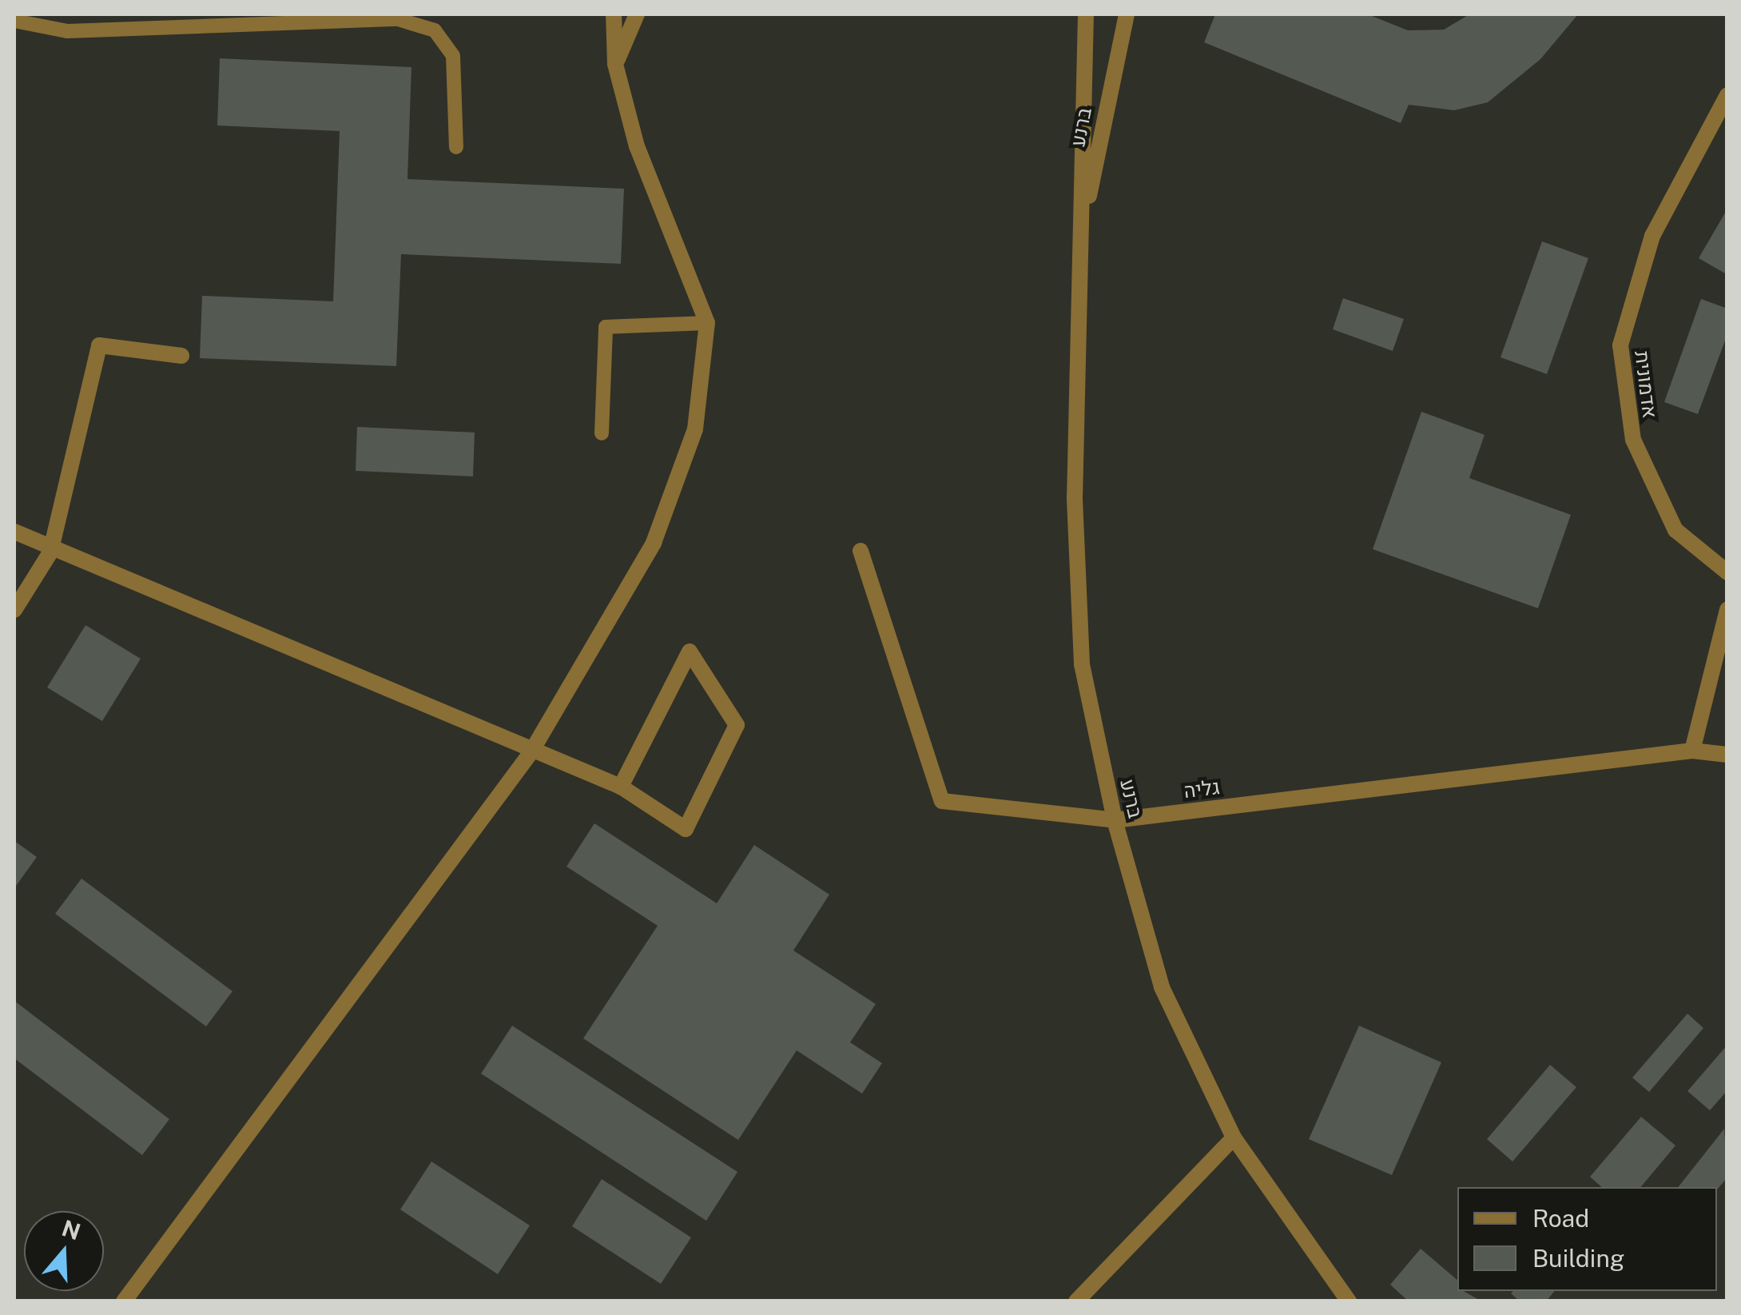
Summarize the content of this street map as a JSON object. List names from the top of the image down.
{
  "streets": {
    "street": ["ברנע", "אדמונית", "גליה"]
  },
  "crossings": [
    ["ברנע", "גליה"]
  ],
  "legend": ["Road", "Building"],
  "north": "top"
}
